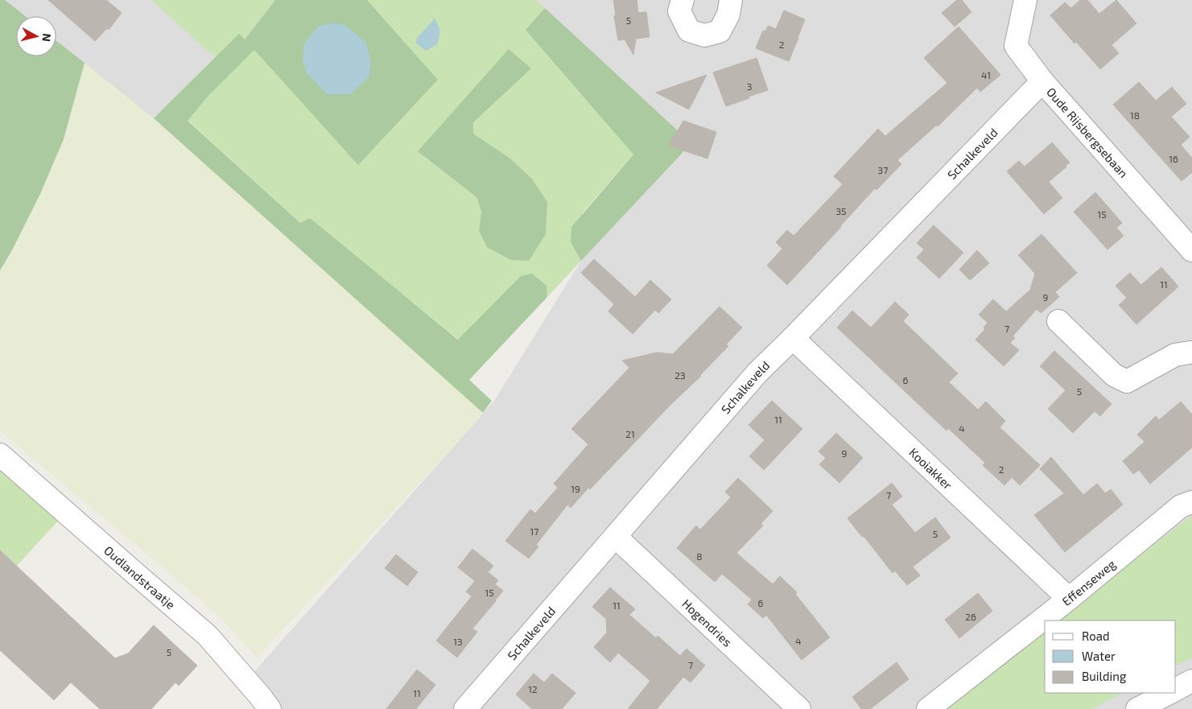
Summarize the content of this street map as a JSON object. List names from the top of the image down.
{
  "streets": {
    "street": [
      "Oude Rijsbergsebaan",
      "Schalkeveld",
      "Kooiakker",
      "Oudlandstraatje",
      "Effenseweg",
      "Hogendries"
    ]
  },
  "crossings": [
    ["Oude Rijsbergsebaan", "Schalkeveld"],
    ["Schalkeveld", "Kooiakker"],
    ["Schalkeveld", "Hogendries"],
    ["Kooiakker", "Effenseweg"]
  ],
  "house_numbers": [
    "5",
    "2",
    "41",
    "3",
    "18",
    "16",
    "37",
    "35",
    "15",
    "11",
    "9",
    "7",
    "23",
    "6",
    "5",
    "11",
    "4",
    "21",
    "9",
    "2",
    "19",
    "7",
    "17",
    "5",
    "8",
    "15",
    "6",
    "11",
    "26",
    "4",
    "13",
    "5",
    "7",
    "12",
    "11"
  ],
  "legend": ["Road", "Water", "Building"],
  "north": "right"
}
